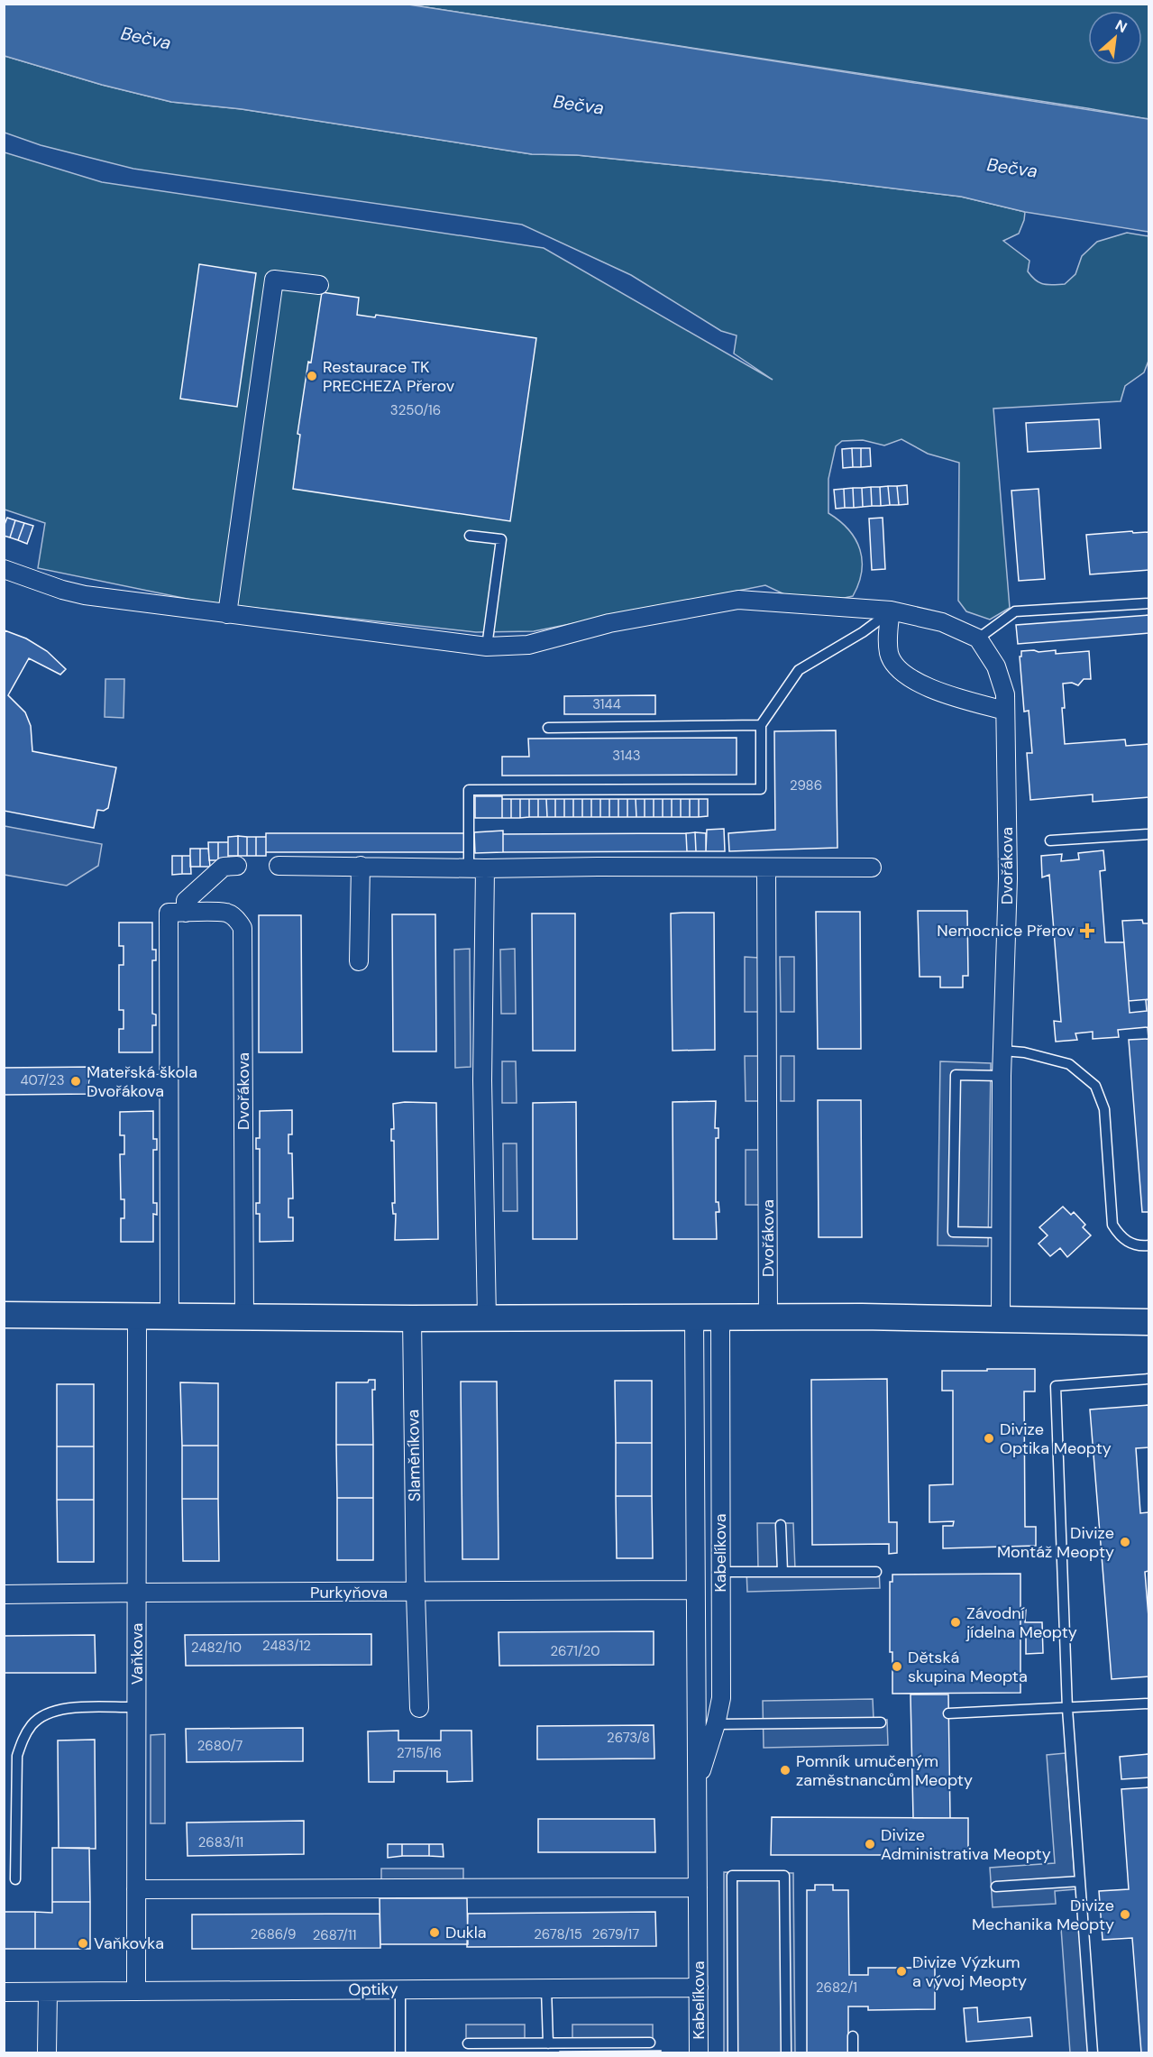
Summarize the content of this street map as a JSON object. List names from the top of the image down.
{
  "streets": {
    "street": [
      "Dvořákova",
      "Slaměníkova",
      "Kabelíkova",
      "Purkyňova",
      "Vaňkova",
      "Optiky"
    ]
  },
  "crossings": [
    ["Slaměníkova", "Purkyňova"],
    ["Kabelíkova", "Purkyňova"],
    ["Kabelíkova", "Optiky"],
    ["Purkyňova", "Vaňkova"],
    ["Vaňkova", "Optiky"]
  ],
  "water": ["Bečva"],
  "places": {
    "other": [
      "Restaurace TK PRECHEZA Přerov",
      "Mateřská škola Dvořákova",
      "Divize Optika Meopty",
      "Divize Montáž Meopty",
      "Závodní jídelna Meopty",
      "Dětská skupina Meopta",
      "Pomník umučeným zaměstnancům Meopty",
      "Divize Administrativa Meopty",
      "Divize Mechanika Meopty",
      "Dukla",
      "Vaňkovka",
      "Divize Výzkum a vývoj Meopty"
    ],
    "health": ["Nemocnice Přerov"]
  },
  "house_numbers": [
    "3250/16",
    "3144",
    "3143",
    "2986",
    "407/23",
    "2483/12",
    "2482/10",
    "2671/20",
    "2673/8",
    "2680/7",
    "2715/16",
    "2683/11",
    "2686/9",
    "2678/15",
    "2679/17",
    "2687/11",
    "2682/1"
  ],
  "north": "top right"
}
